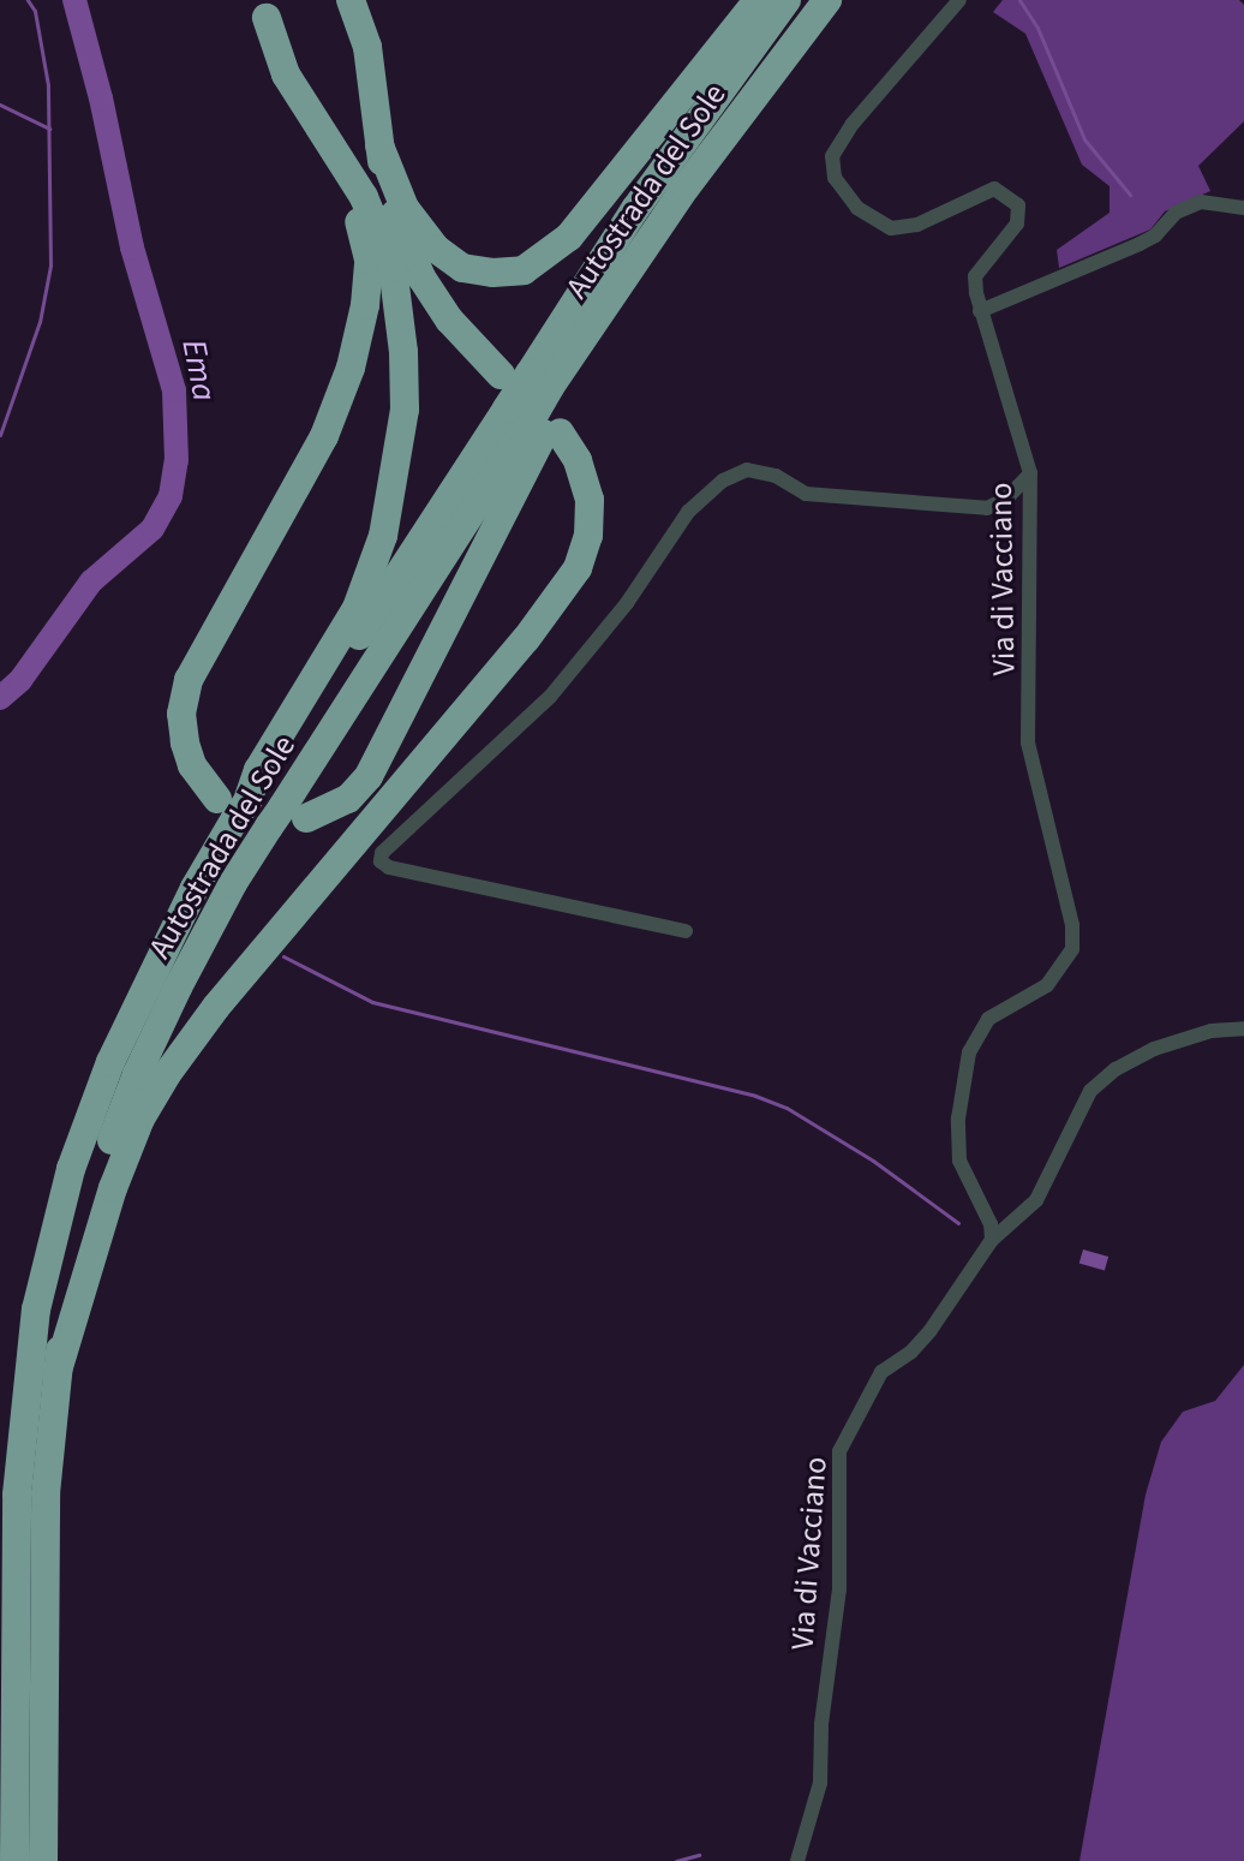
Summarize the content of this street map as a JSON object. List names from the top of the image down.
{
  "streets": {
    "highway": ["Autostrada del Sole"],
    "street": ["Via di Vacciano"]
  },
  "water": ["Ema"]
}
